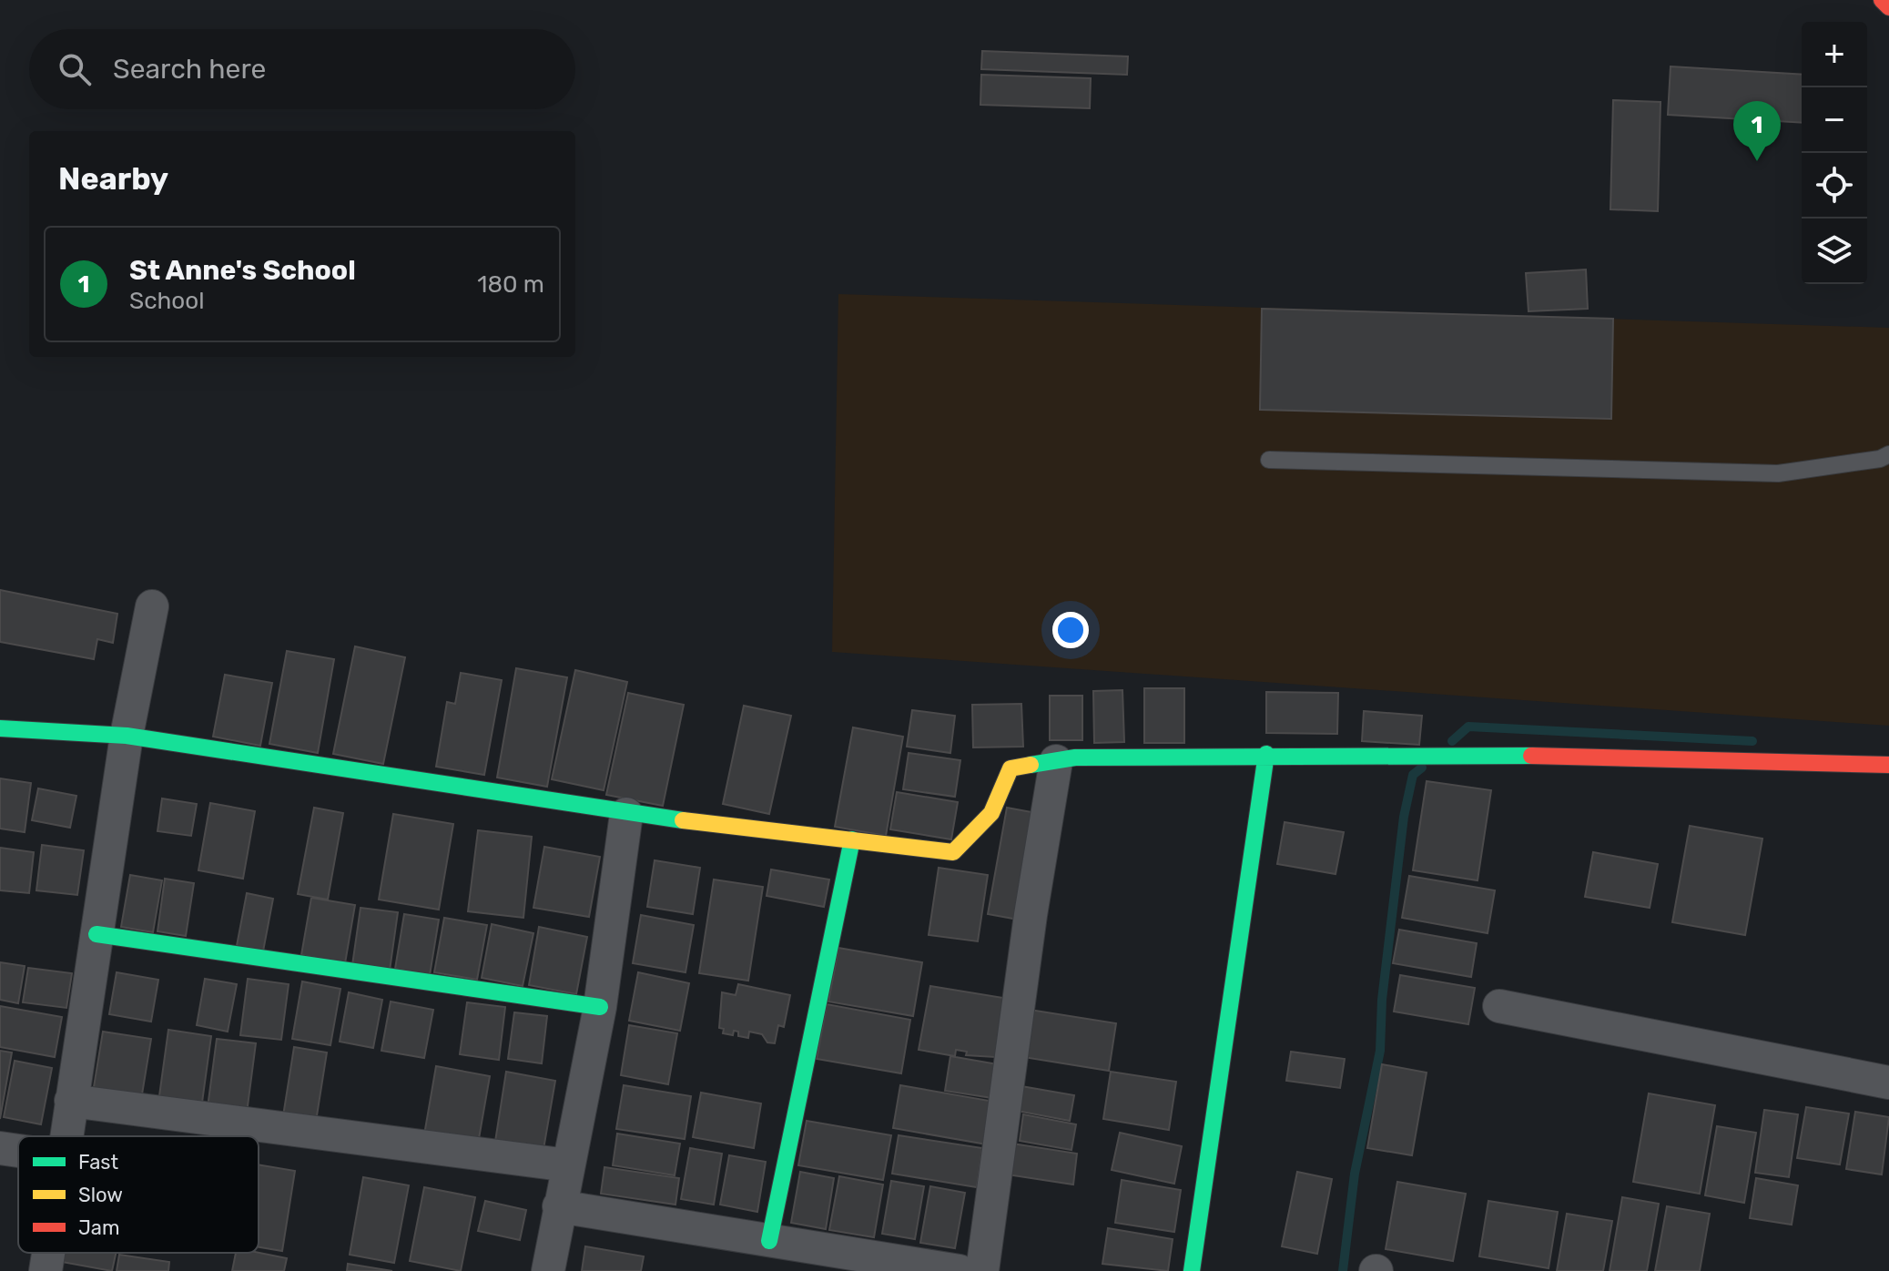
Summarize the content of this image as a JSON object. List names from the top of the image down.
{
  "legend": ["Fast", "Slow", "Jam"],
  "page": {
    "map_buttons": ["+", "−"],
    "search": "Search here",
    "pins": "1",
    "heading": "Nearby",
    "list": [
      {
        "mark": "1",
        "name": "St Anne's School",
        "note": "School",
        "value": "180 m"
      }
    ]
  }
}
